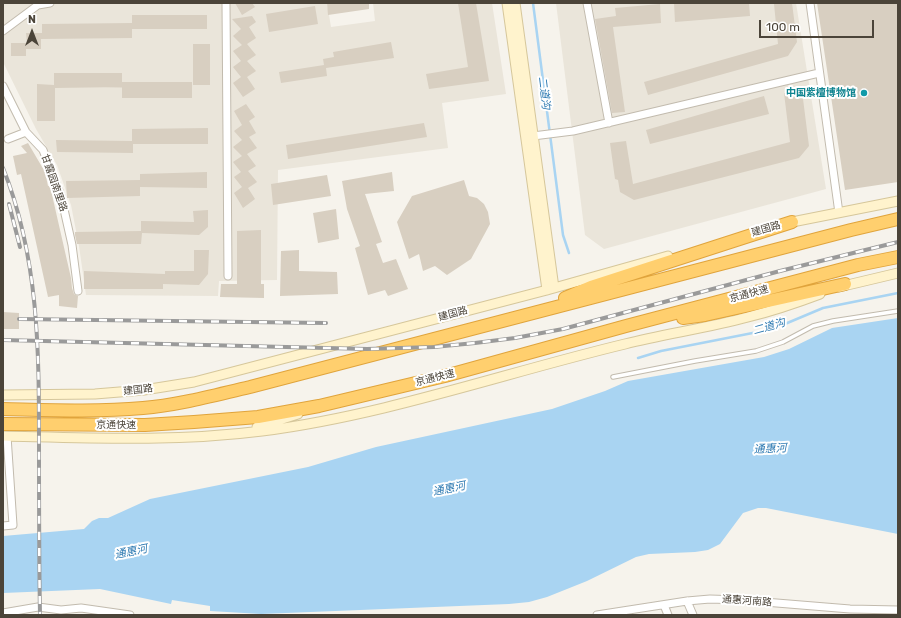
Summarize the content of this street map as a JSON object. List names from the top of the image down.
{
  "streets": {
    "highway": ["京通快速"],
    "main road": ["建国路"],
    "street": ["甘露园南里路", "通惠河南路"]
  },
  "water": ["二道沟", "通惠河"],
  "places": ["中国紫檀博物馆"],
  "scale_bar": "100 m",
  "north": "top"
}
